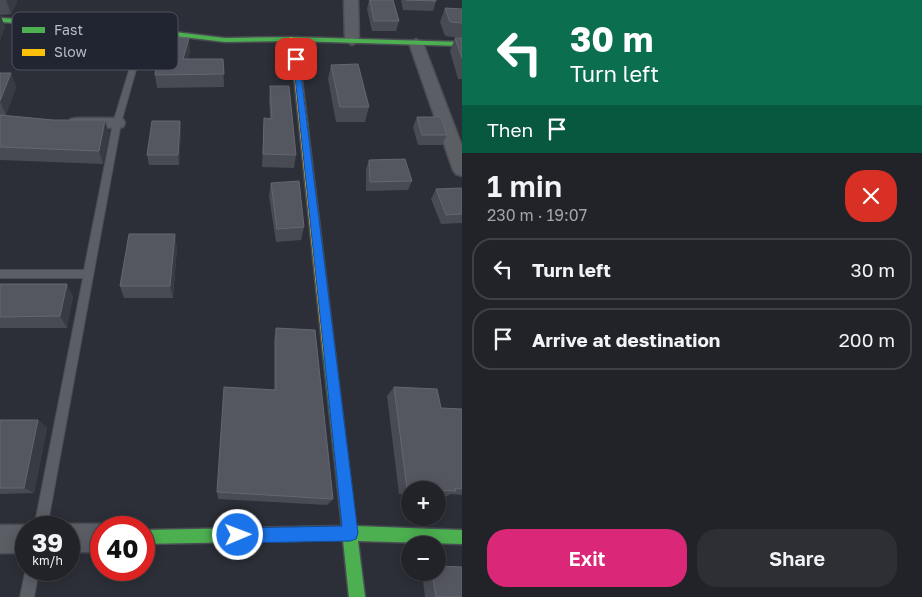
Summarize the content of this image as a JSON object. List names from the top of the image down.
{
  "legend": ["Fast", "Slow"],
  "page": {
    "turn": ["30 m", "Turn left"],
    "then": "Then",
    "heading": ["1 min", "230 m · 19:07"],
    "list": [
      {
        "name": "Turn left",
        "value": "30 m"
      },
      {
        "name": "Arrive at destination",
        "value": "200 m"
      }
    ],
    "map_buttons": ["+", "−"],
    "speed": "39 km/h",
    "limit": "40",
    "buttons": ["Exit", "Share"]
  }
}
